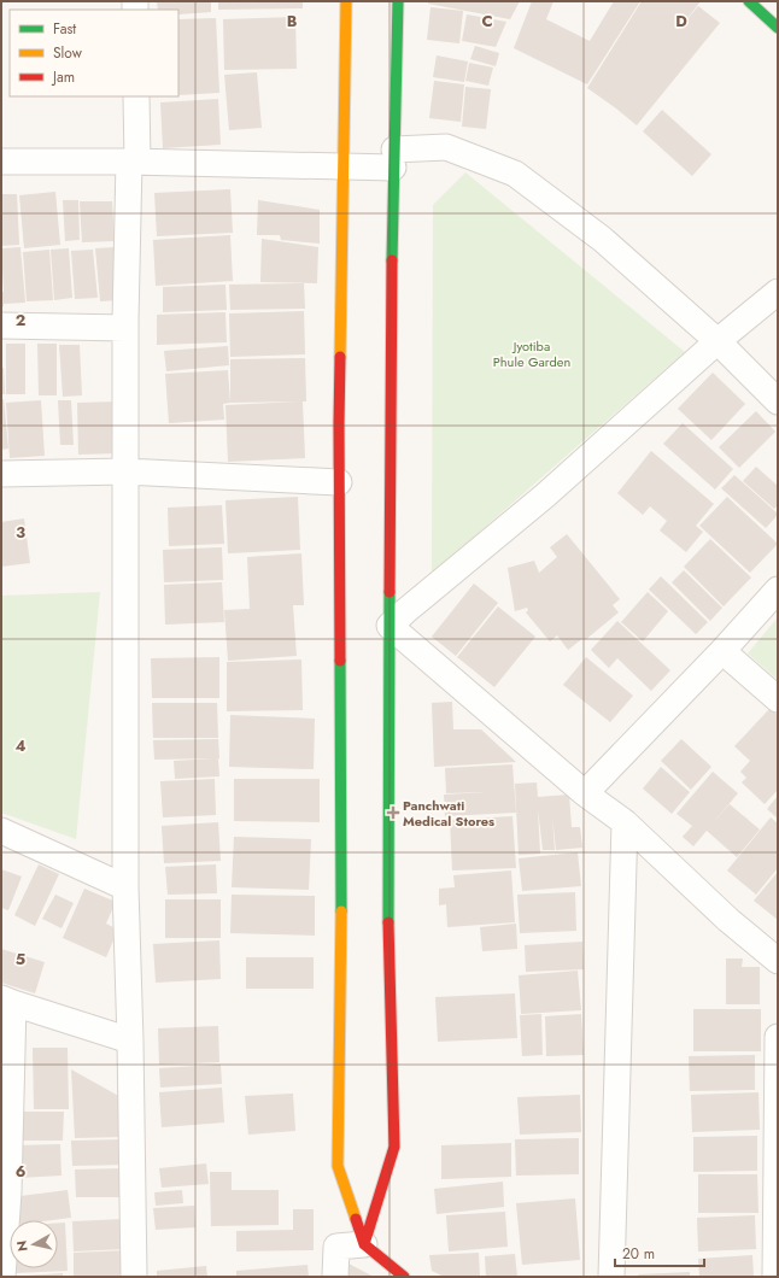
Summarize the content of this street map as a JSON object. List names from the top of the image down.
{
  "parks": ["Jyotiba Phule Garden"],
  "places": {
    "health": ["Panchwati Medical Stores"]
  },
  "legend": ["Fast", "Slow", "Jam"],
  "scale_bar": "20 m",
  "north": "left",
  "grid": {
    "columns": ["B", "C", "D"],
    "rows": [
      "2",
      "3",
      "4",
      "5",
      "6"
    ]
  }
}
